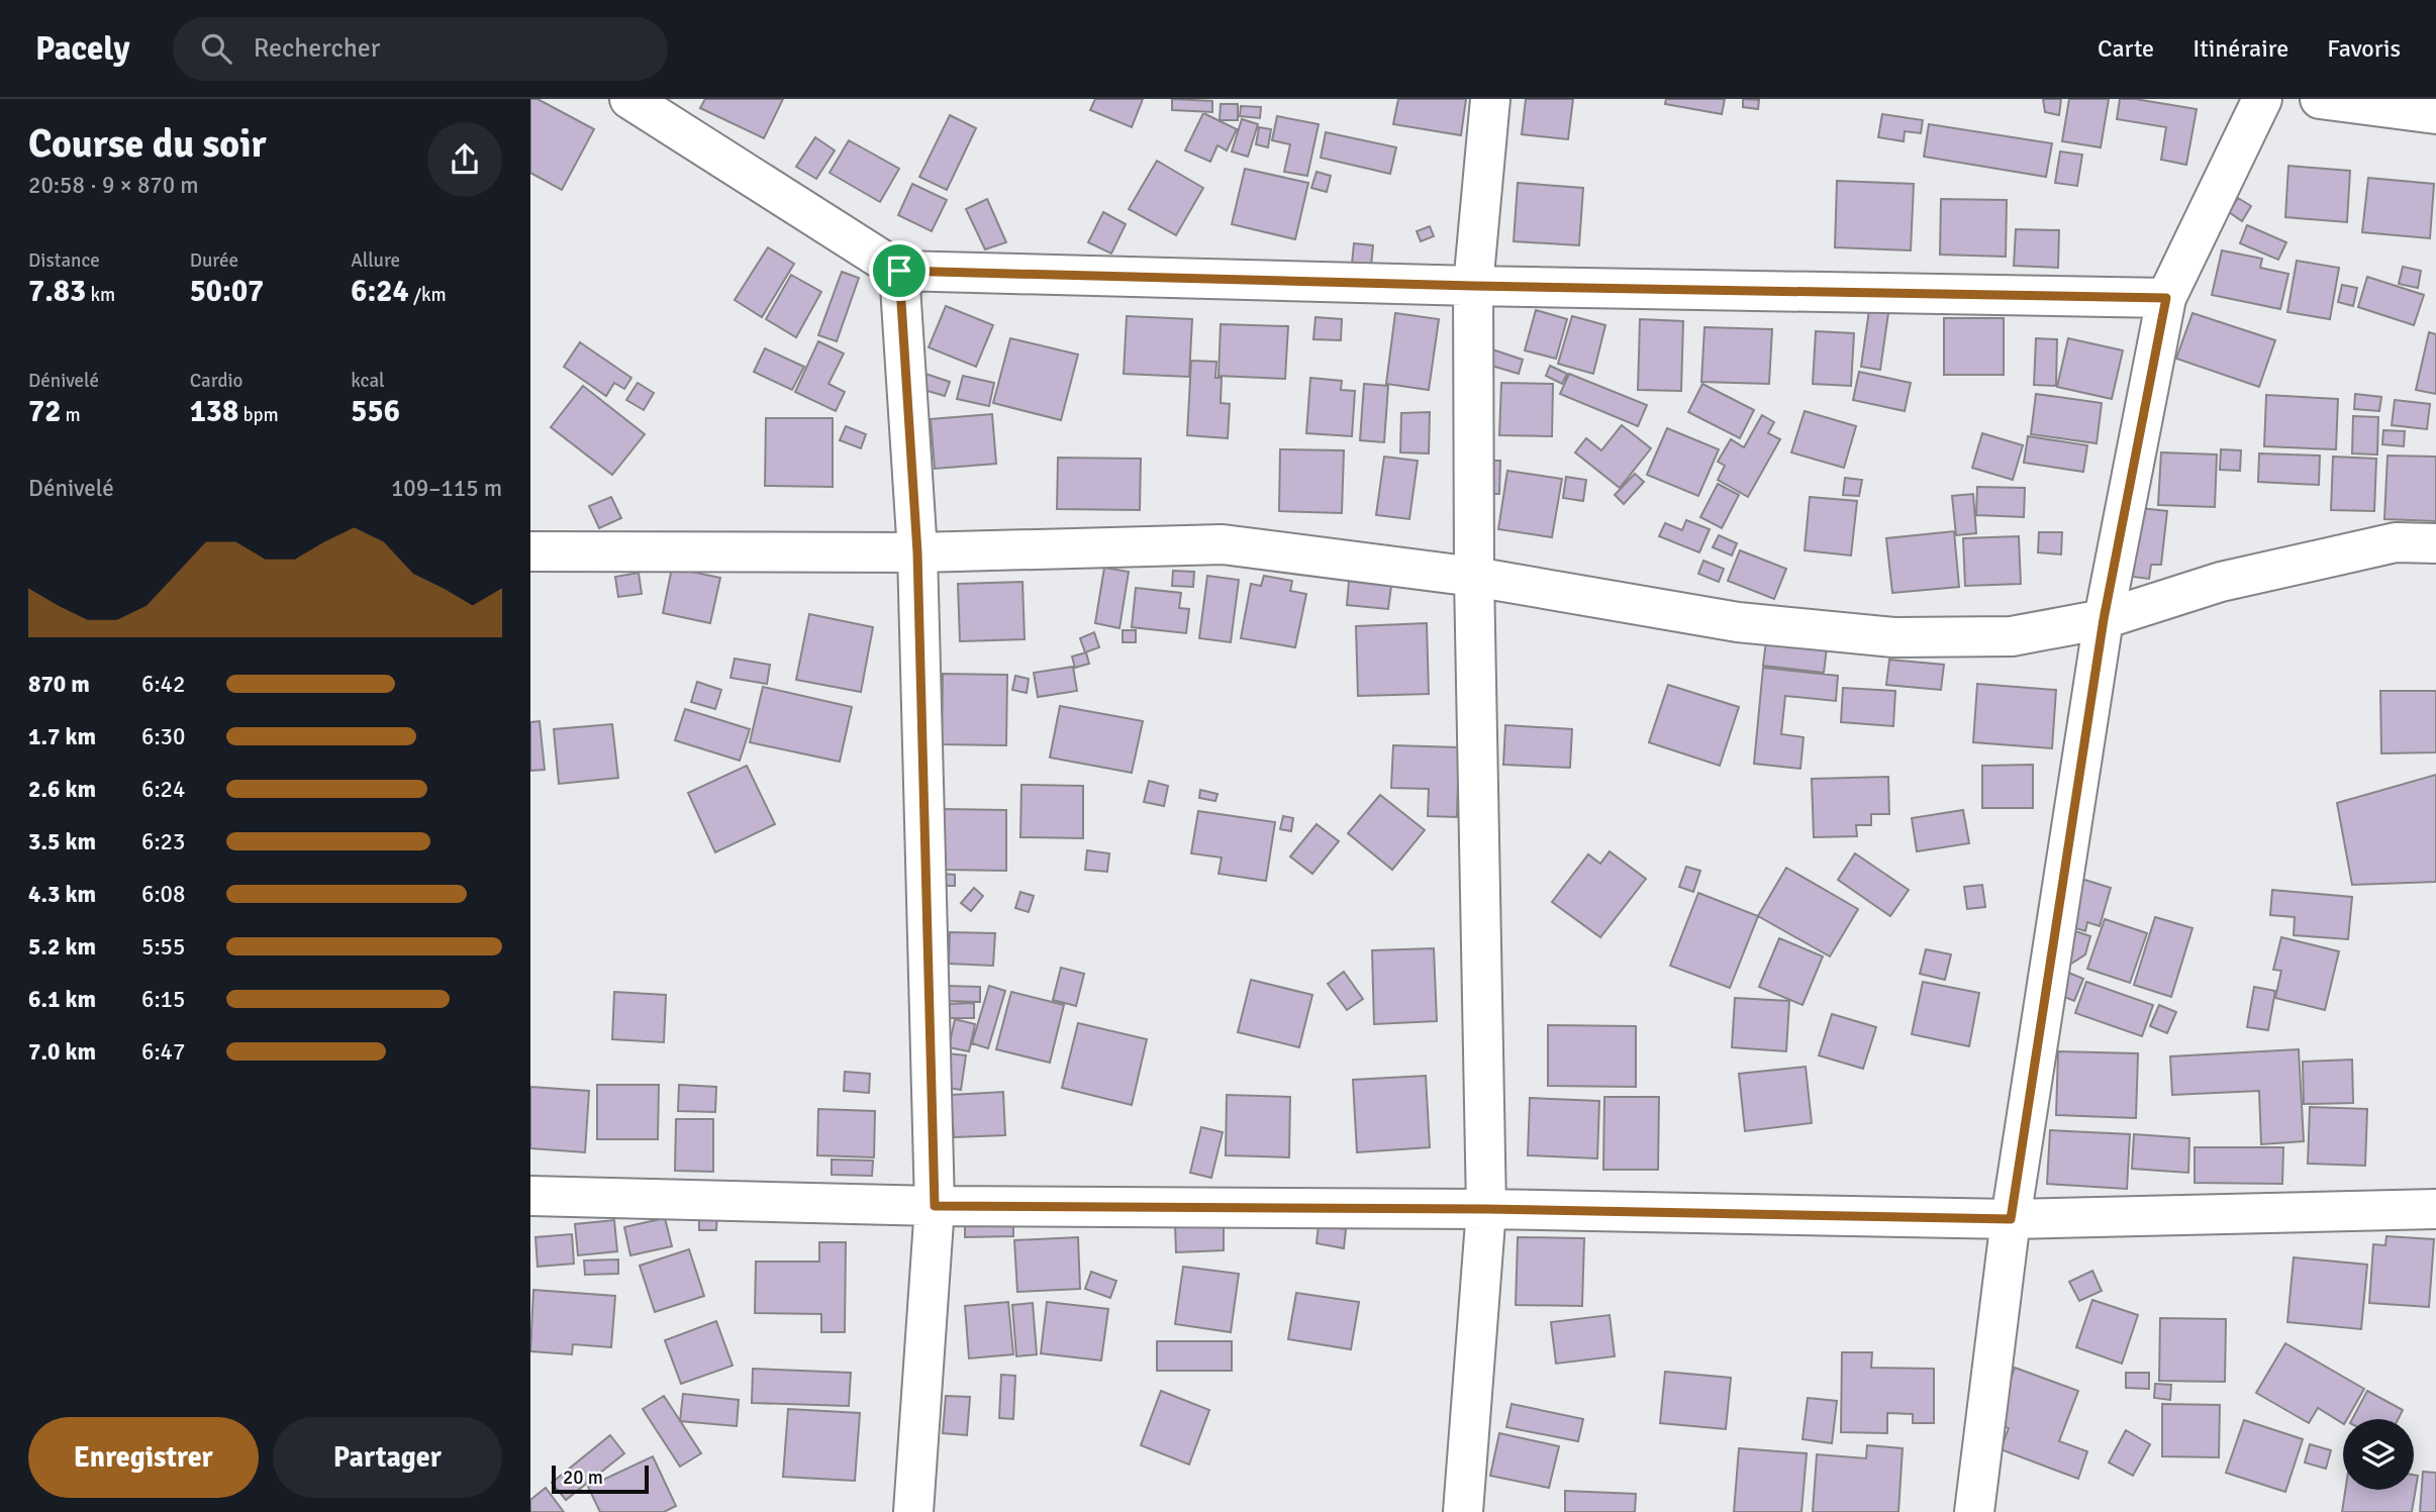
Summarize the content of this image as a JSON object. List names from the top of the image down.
{
  "scale_bar": "20 m",
  "page": {
    "header": "Pacely",
    "search": "Rechercher",
    "nav": ["Carte", "Itinéraire", "Favoris"],
    "heading": ["Course du soir", "20:58 · 9 × 870 m"],
    "stats": [
      ["Distance", "7.83 km"],
      ["Durée", "50:07"],
      ["Allure", "6:24 /km"],
      ["Dénivelé", "72 m"],
      ["Cardio", "138 bpm"],
      ["kcal", "556"]
    ],
    "chart": ["Dénivelé", "109–115 m"],
    "list": [
      {
        "name": "870 m",
        "note": "6:42"
      },
      {
        "name": "1.7 km",
        "note": "6:30"
      },
      {
        "name": "2.6 km",
        "note": "6:24"
      },
      {
        "name": "3.5 km",
        "note": "6:23"
      },
      {
        "name": "4.3 km",
        "note": "6:08"
      },
      {
        "name": "5.2 km",
        "note": "5:55"
      },
      {
        "name": "6.1 km",
        "note": "6:15"
      },
      {
        "name": "7.0 km",
        "note": "6:47"
      }
    ],
    "buttons": ["Enregistrer", "Partager"],
    "scale": "20 m"
  }
}
